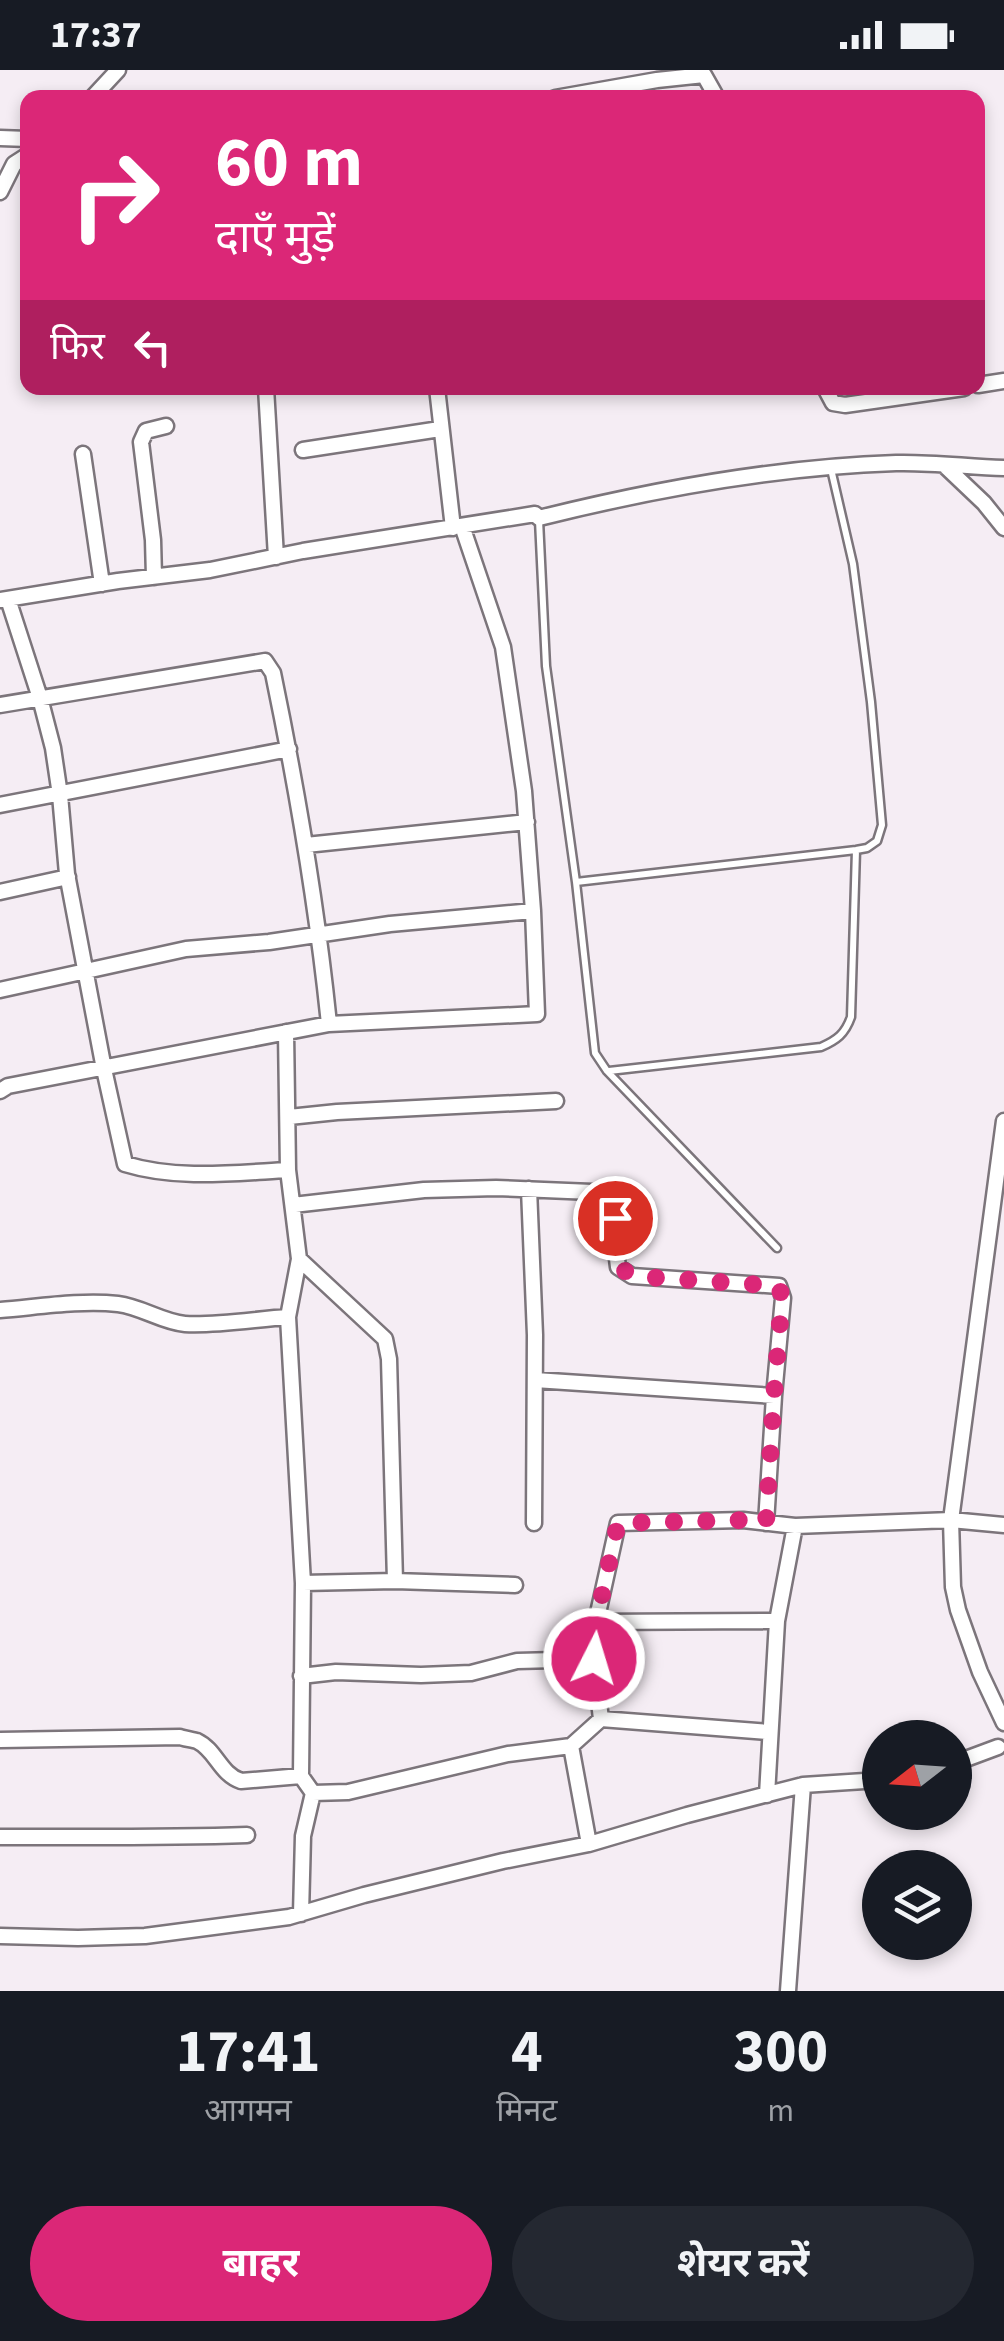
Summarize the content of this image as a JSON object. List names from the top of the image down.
{
  "north": "left",
  "page": {
    "status": "17:37",
    "turn": ["60 m", "दाएँ मुड़ें"],
    "then": "फिर",
    "eta": [
      "17:41",
      "आगमन",
      "4",
      "मिनट",
      "300",
      "m"
    ],
    "buttons": ["बाहर", "शेयर करें"]
  }
}
